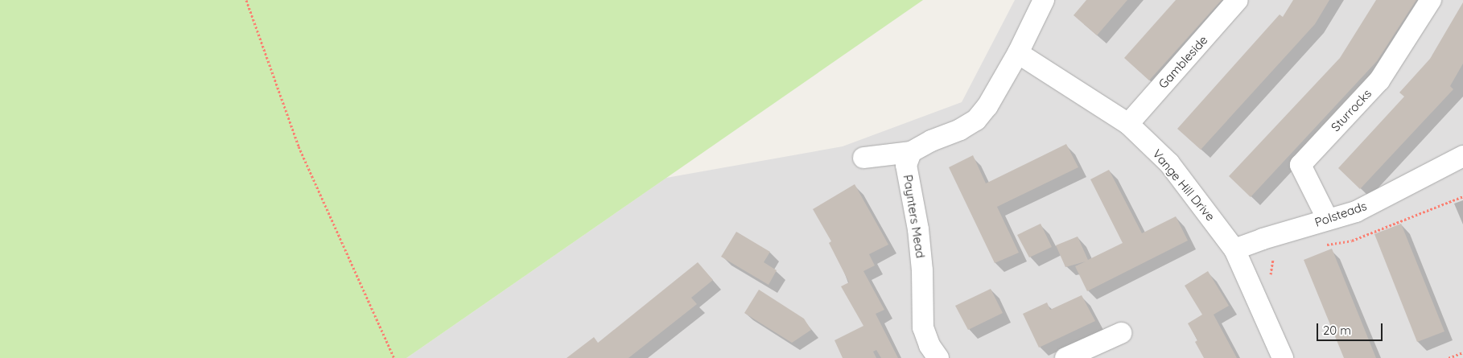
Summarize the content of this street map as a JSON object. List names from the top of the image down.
{
  "streets": {
    "street": [
      "Gambleside",
      "Sturrocks",
      "Vange Hill Drive",
      "Polsteads",
      "Paynters Mead"
    ]
  },
  "crossings": [
    ["Gambleside", "Vange Hill Drive"],
    ["Sturrocks", "Polsteads"],
    ["Vange Hill Drive", "Polsteads"]
  ],
  "scale_bar": "20 m"
}
